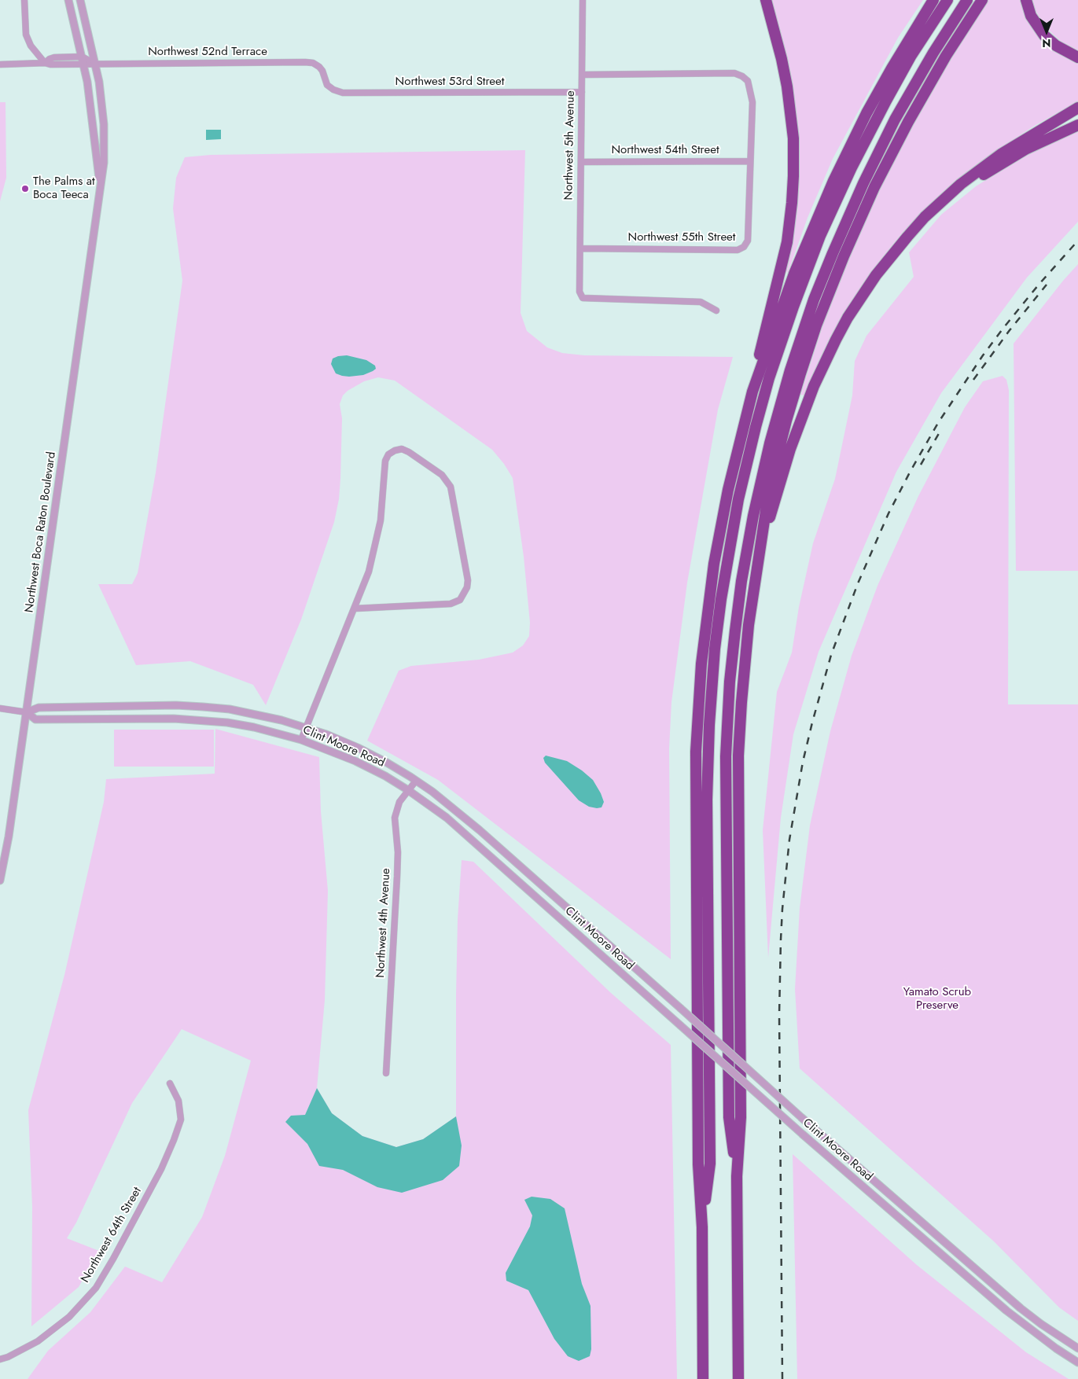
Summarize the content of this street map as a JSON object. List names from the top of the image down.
{
  "streets": {
    "street": [
      "Northwest 52nd Terrace",
      "Northwest 53rd Street",
      "Northwest 5th Avenue",
      "Northwest 54th Street",
      "Northwest 55th Street",
      "Northwest Boca Raton Boulevard",
      "Clint Moore Road",
      "Northwest 4th Avenue",
      "Northwest 64th Street"
    ]
  },
  "crossings": [
    ["Northwest 52nd Terrace", "Northwest 53rd Street"],
    ["Northwest 52nd Terrace", "Northwest Boca Raton Boulevard"],
    ["Northwest 53rd Street", "Northwest 5th Avenue"],
    ["Northwest 5th Avenue", "Northwest 54th Street"],
    ["Northwest 5th Avenue", "Northwest 55th Street"],
    ["Northwest 54th Street", "Northwest 55th Street"],
    ["Northwest Boca Raton Boulevard", "Clint Moore Road"],
    ["Clint Moore Road", "Northwest 4th Avenue"]
  ],
  "parks": ["Yamato Scrub Preserve"],
  "places": ["The Palms at Boca Teeca"],
  "north": "bottom"
}
